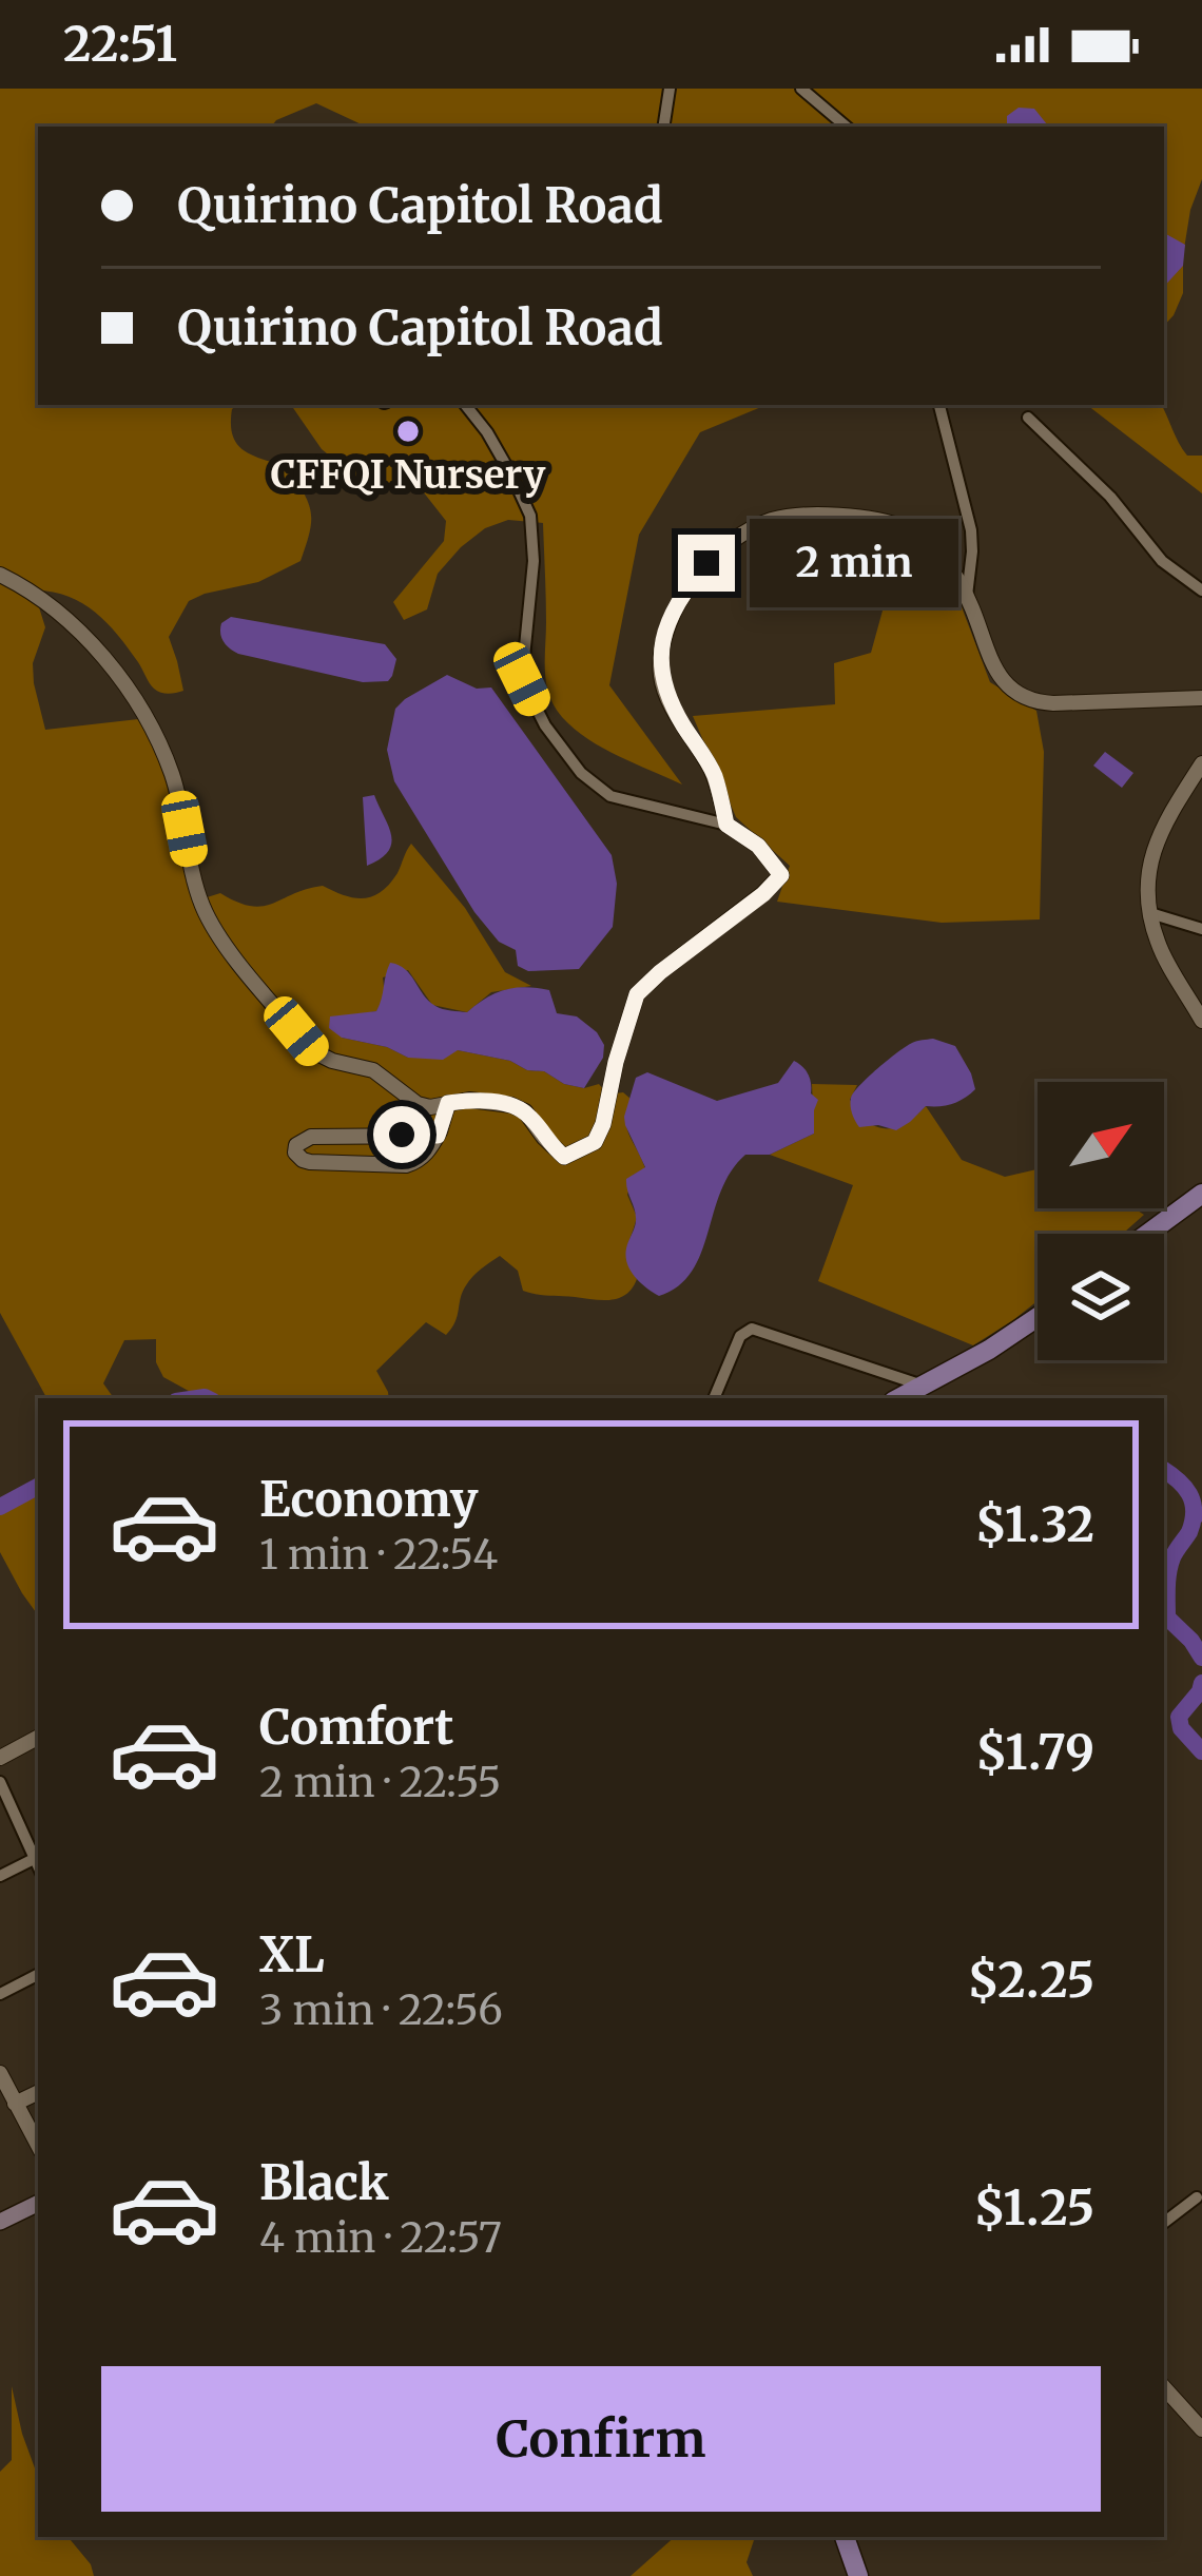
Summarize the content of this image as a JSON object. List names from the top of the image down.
{
  "places": ["CFFQI Nursery"],
  "north": "top right",
  "page": {
    "status": "22:51",
    "banner": ["Quirino Capitol Road", "Quirino Capitol Road"],
    "bubble": "2 min",
    "list": [
      {
        "name": "Economy",
        "note": "1 min · 22:54",
        "value": "$1.32"
      },
      {
        "name": "Comfort",
        "note": "2 min · 22:55",
        "value": "$1.79"
      },
      {
        "name": "XL",
        "note": "3 min · 22:56",
        "value": "$2.25"
      },
      {
        "name": "Black",
        "note": "4 min · 22:57",
        "value": "$1.25"
      }
    ],
    "buttons": "Confirm"
  }
}
